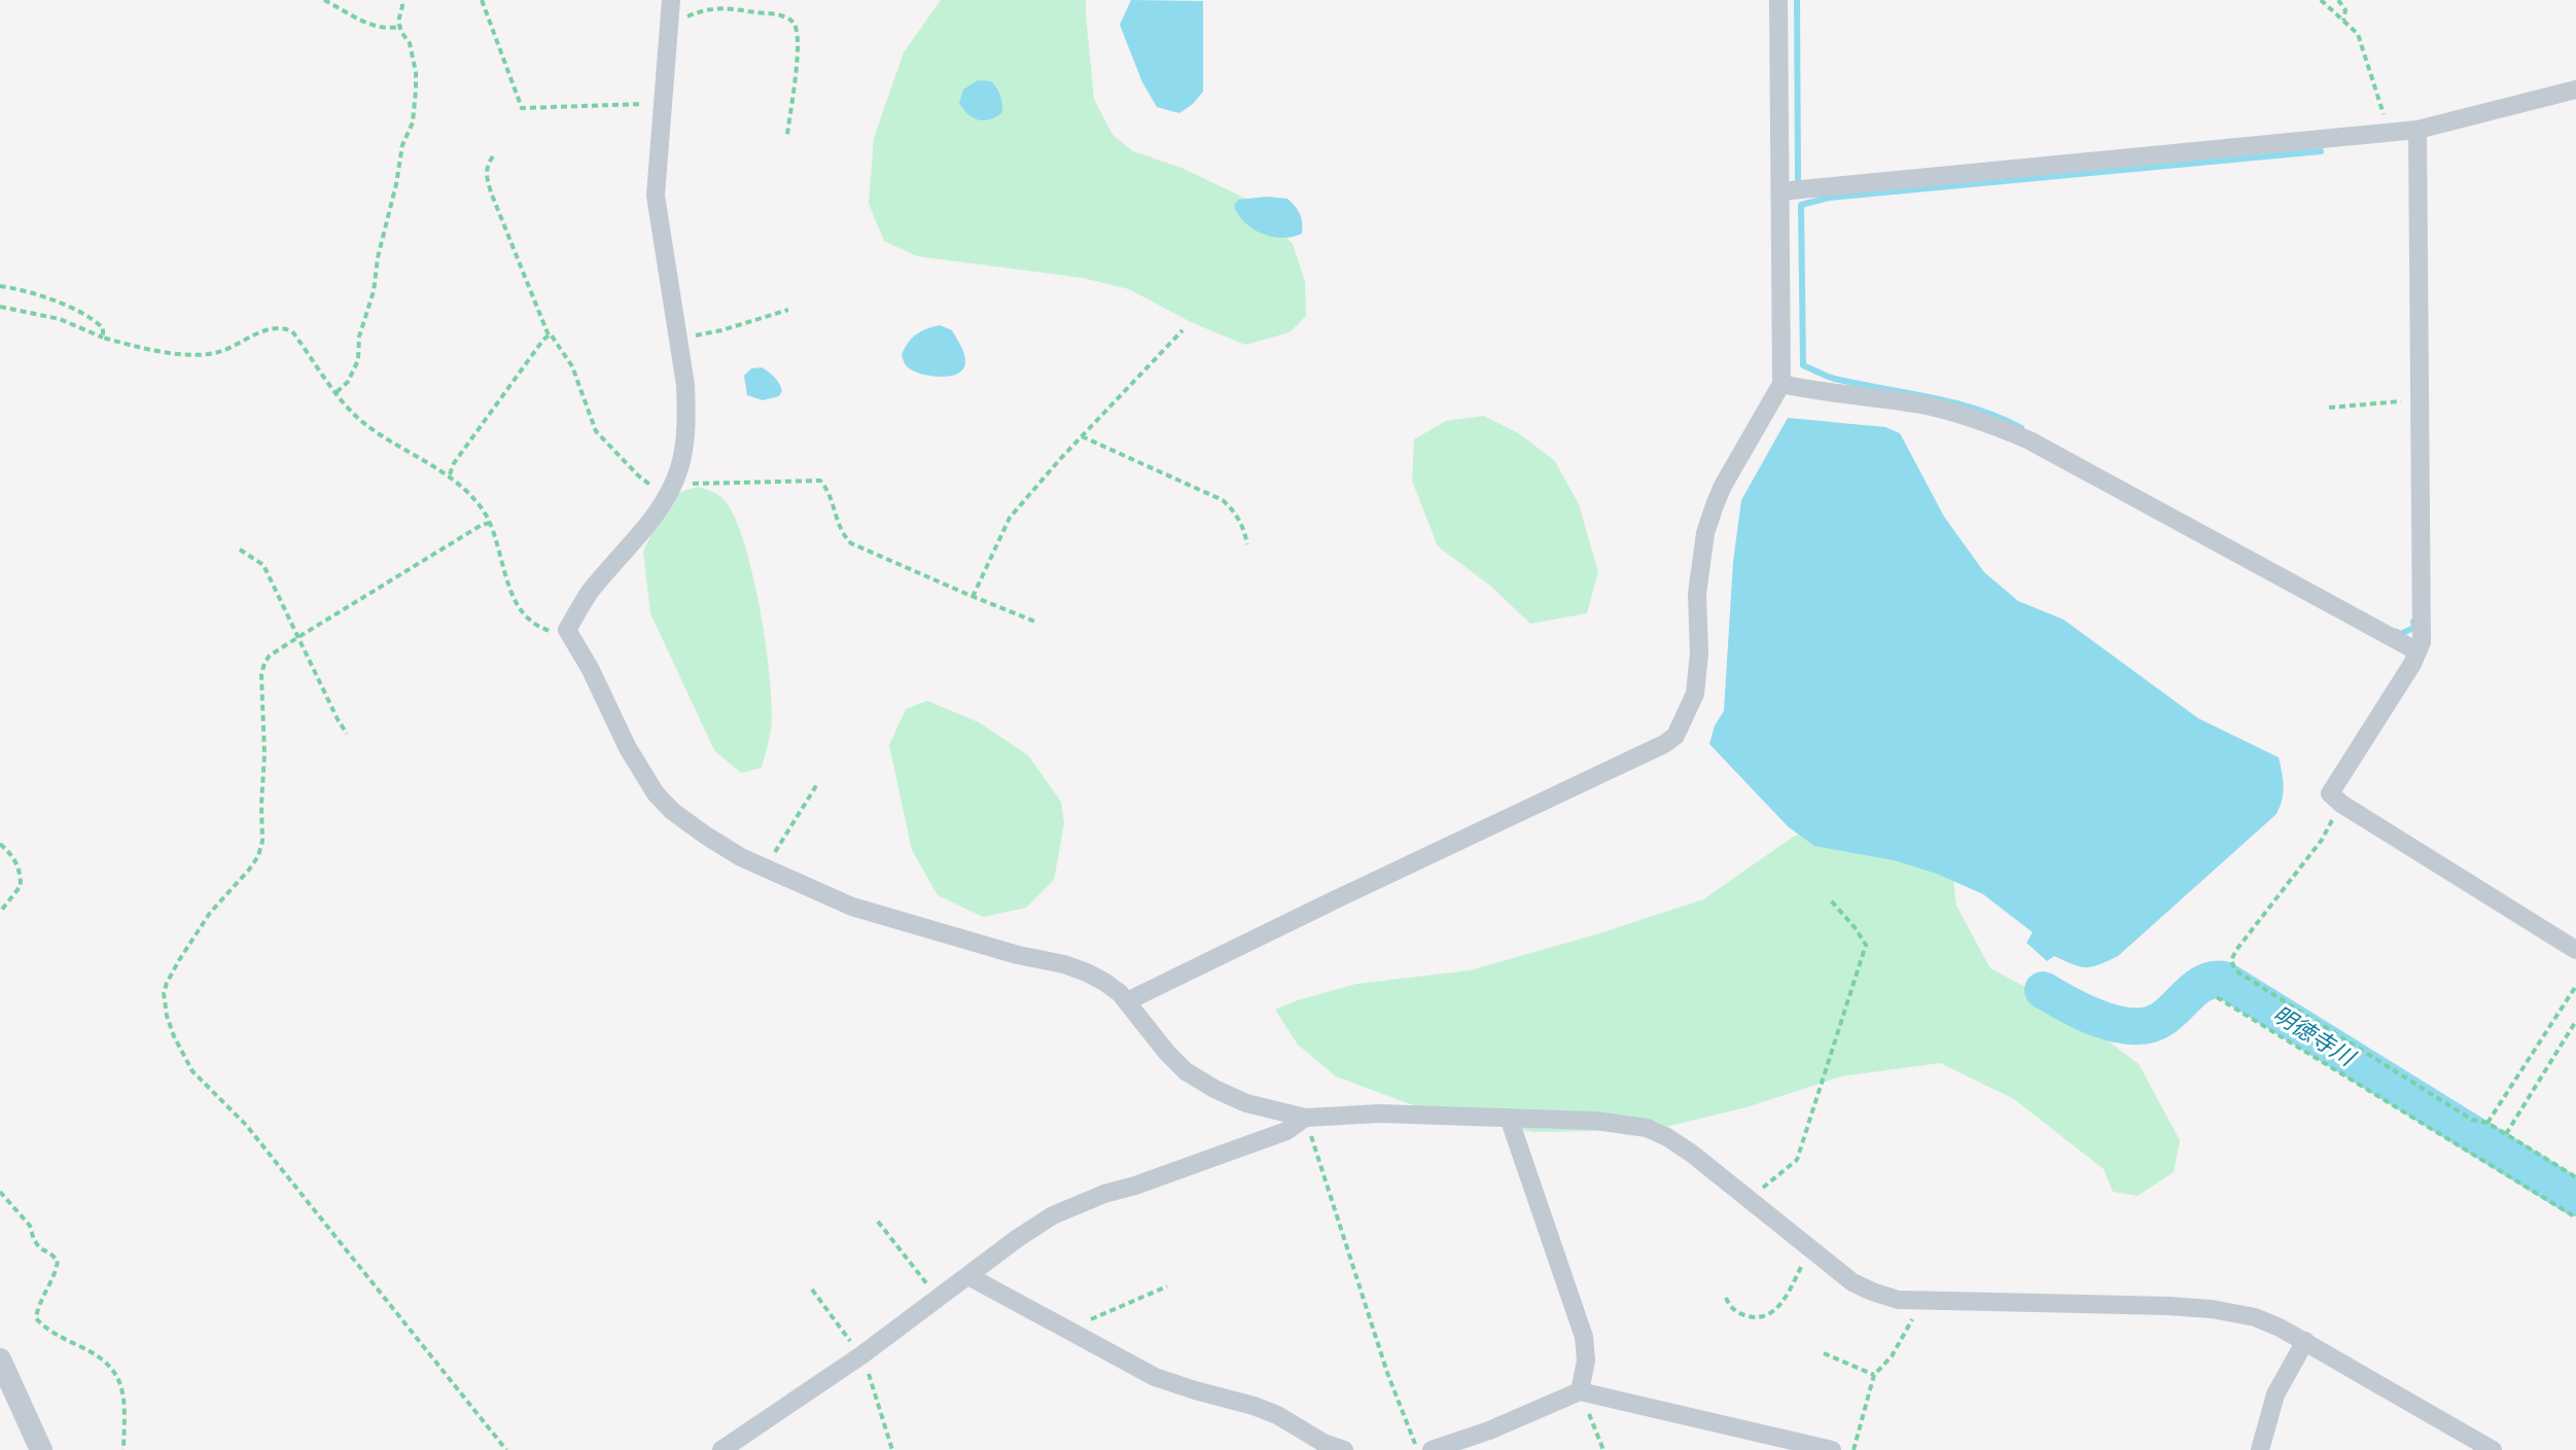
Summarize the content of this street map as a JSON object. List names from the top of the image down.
{
  "water": ["明徳寺川"]
}
